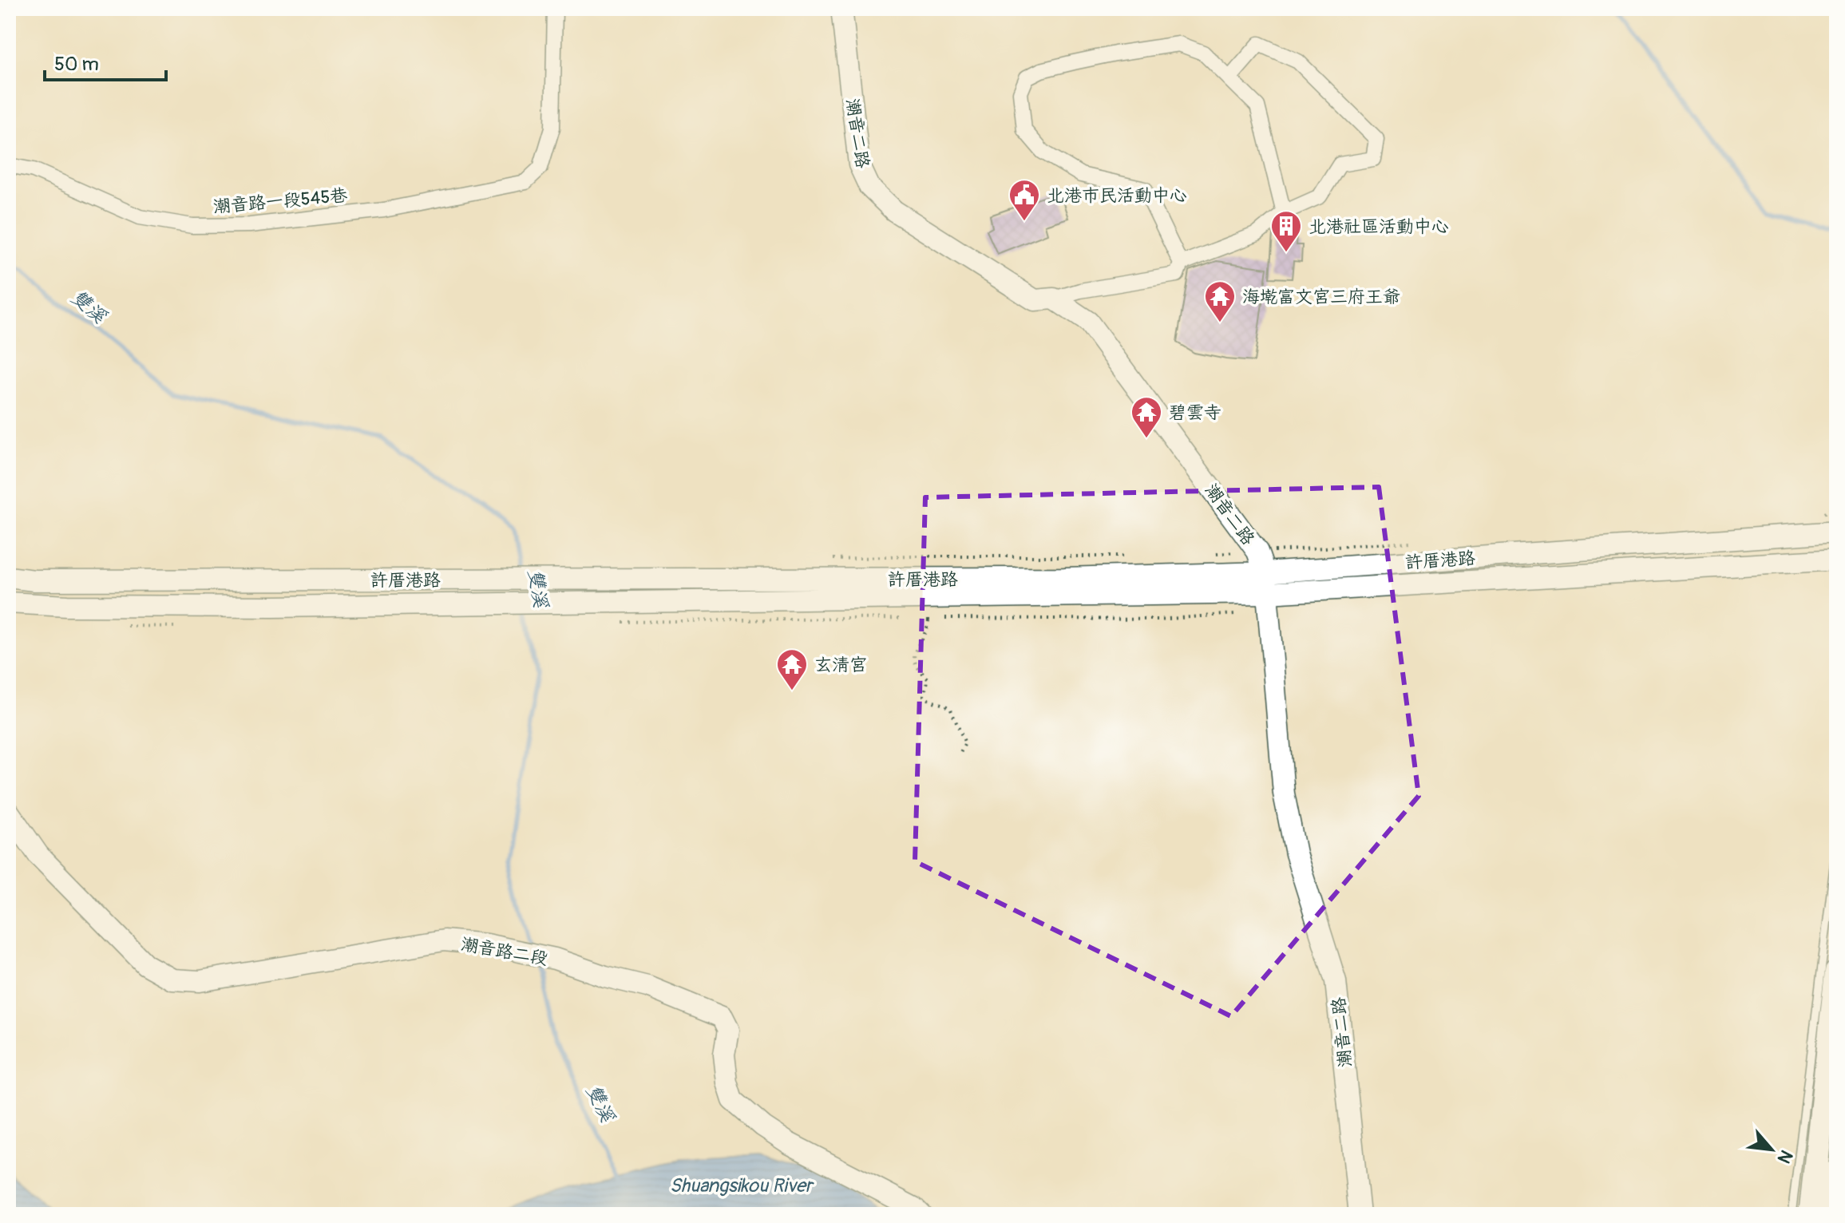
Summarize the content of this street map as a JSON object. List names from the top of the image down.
{
  "streets": {
    "street": [
      "潮音二路",
      "潮音路一段545巷",
      "許厝港路",
      "潮音路二段"
    ]
  },
  "crossings": [
    ["潮音二路", "許厝港路"]
  ],
  "water": ["雙溪", "Shuangsikou River"],
  "places": {
    "public building": ["北港市民活動中心"],
    "building": ["北港社區活動中心"],
    "temple": ["海墘富文宮三府王爺", "碧雲寺", "玄清宮"]
  },
  "scale_bar": "50 m",
  "north": "bottom right"
}
